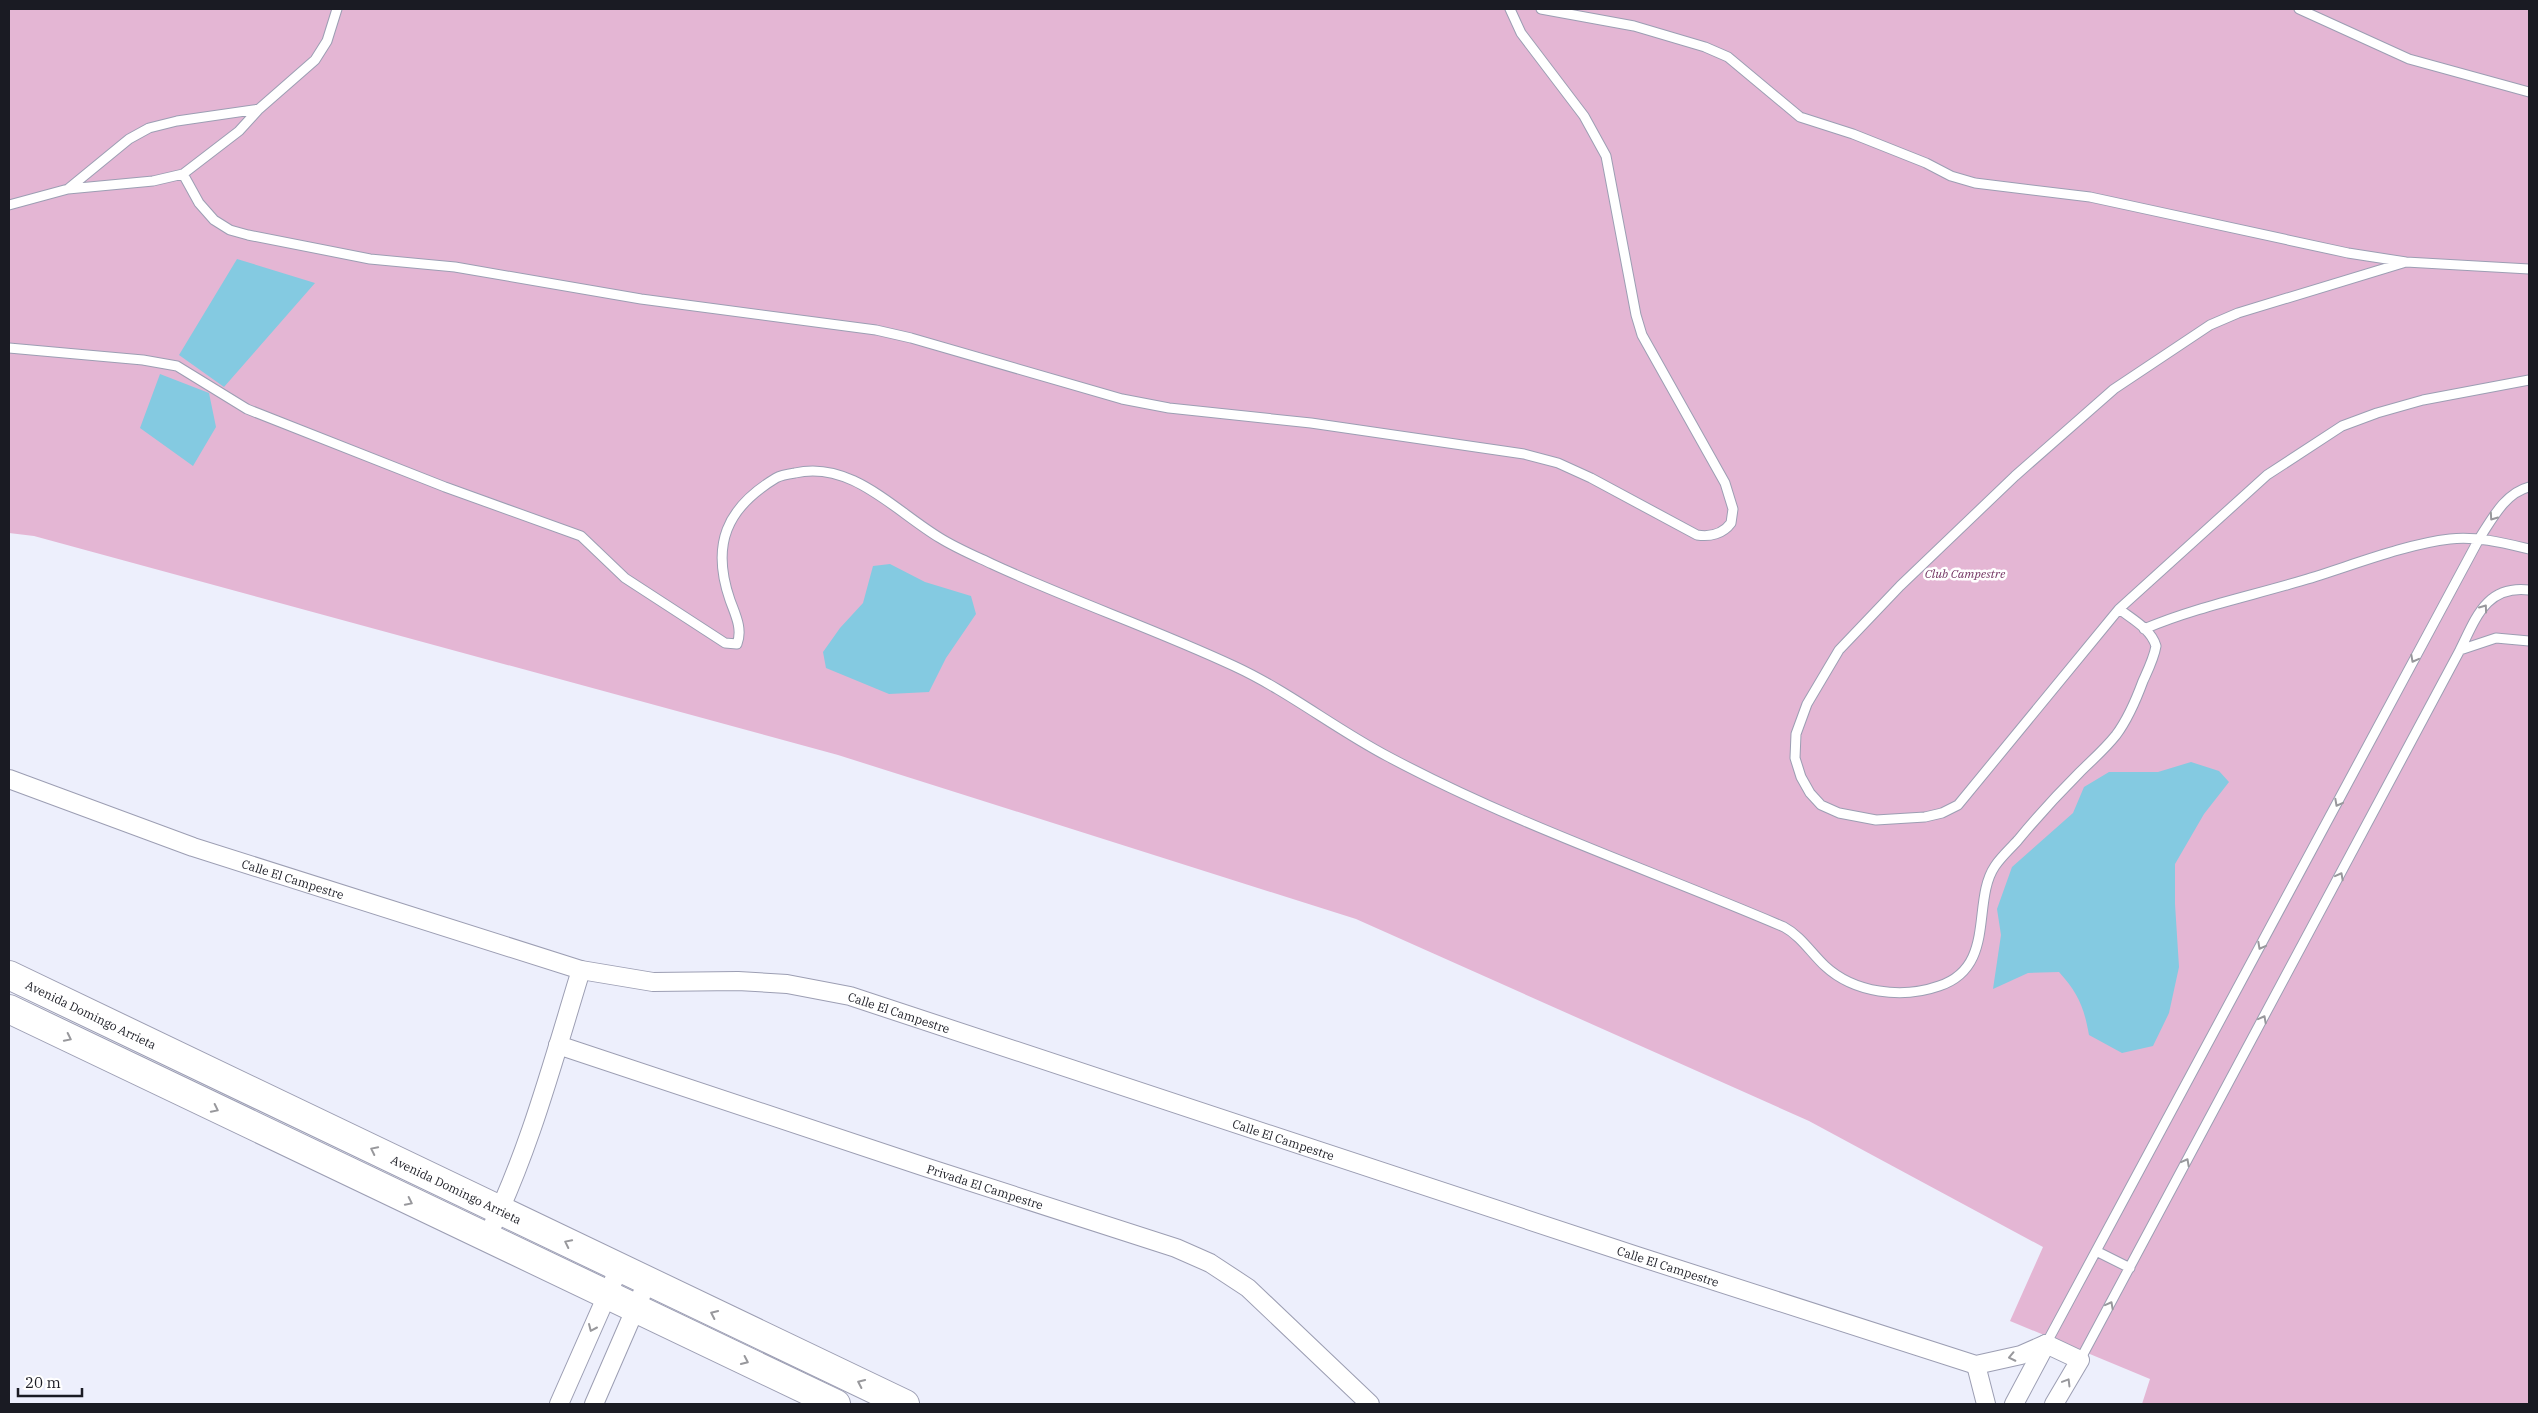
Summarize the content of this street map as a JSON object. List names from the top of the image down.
{
  "streets": {
    "main road": ["Avenida Domingo Arrieta"],
    "street": ["Calle El Campestre", "Privada El Campestre"]
  },
  "parks": ["Club Campestre"],
  "scale_bar": "20 m"
}
